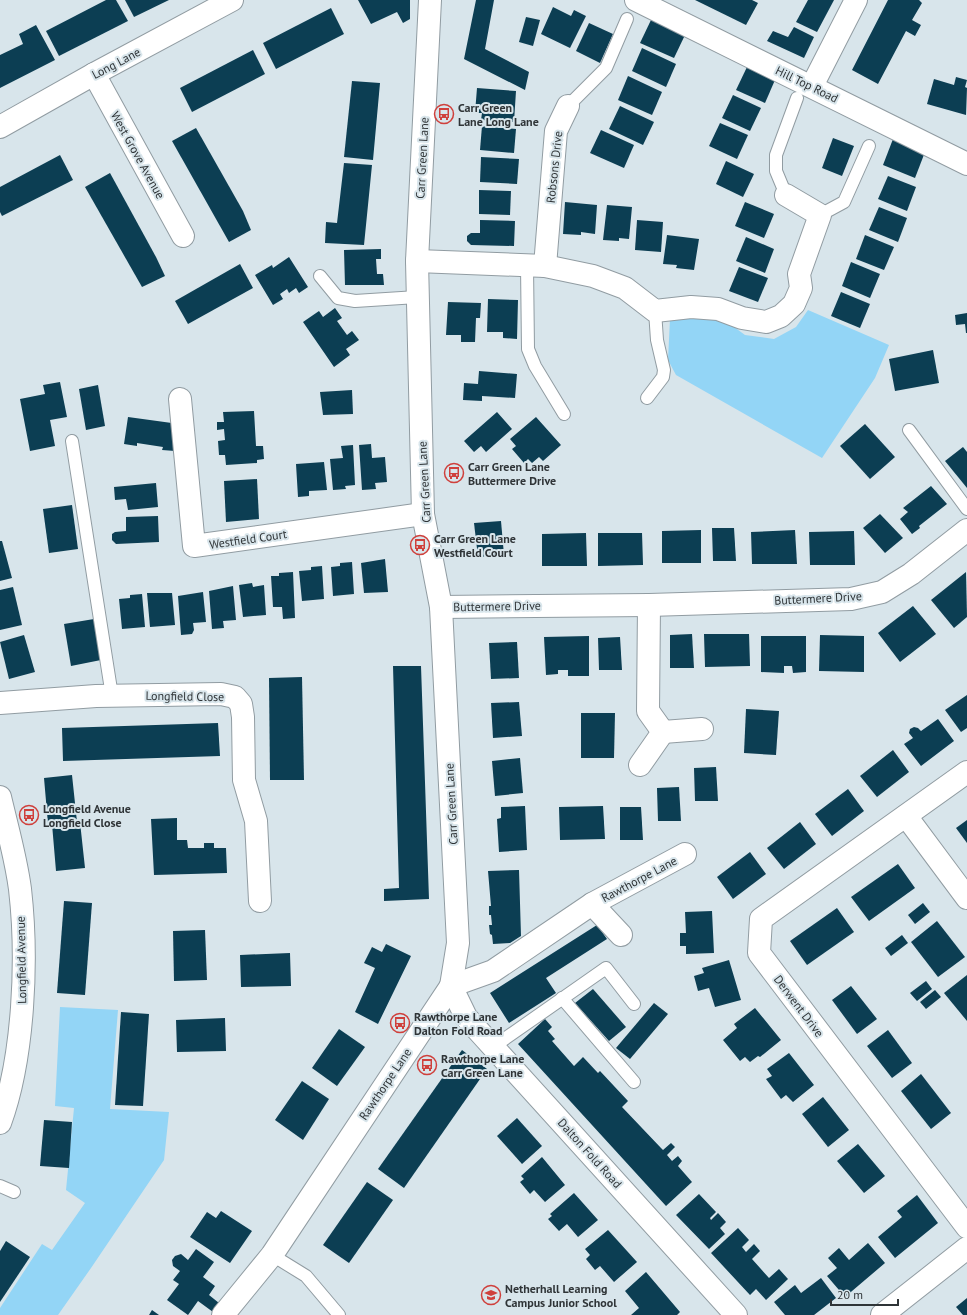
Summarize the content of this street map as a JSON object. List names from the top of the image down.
{
  "streets": {
    "street": [
      "Long Lane",
      "Hill Top Road",
      "West Grove Avenue",
      "Carr Green Lane",
      "Robsons Drive",
      "Westfield Court",
      "Buttermere Drive",
      "Longfield Close",
      "Rawthorpe Lane",
      "Longfield Avenue",
      "Derwent Drive",
      "Dalton Fold Road"
    ]
  },
  "crossings": [
    ["Long Lane", "West Grove Avenue"],
    ["Hill Top Road", "Robsons Drive"],
    ["Carr Green Lane", "Westfield Court"],
    ["Carr Green Lane", "Buttermere Drive"],
    ["Carr Green Lane", "Rawthorpe Lane"],
    ["Carr Green Lane", "Dalton Fold Road"],
    ["Rawthorpe Lane", "Dalton Fold Road"]
  ],
  "places": {
    "bus stop": [
      "Carr Green Lane Long Lane",
      "Carr Green Lane Buttermere Drive",
      "Carr Green Lane Westfield Court",
      "Longfield Avenue Longfield Close",
      "Rawthorpe Lane Dalton Fold Road",
      "Rawthorpe Lane Carr Green Lane"
    ],
    "school or university": ["Netherhall Learning Campus Junior School"]
  },
  "scale_bar": "20 m"
}
